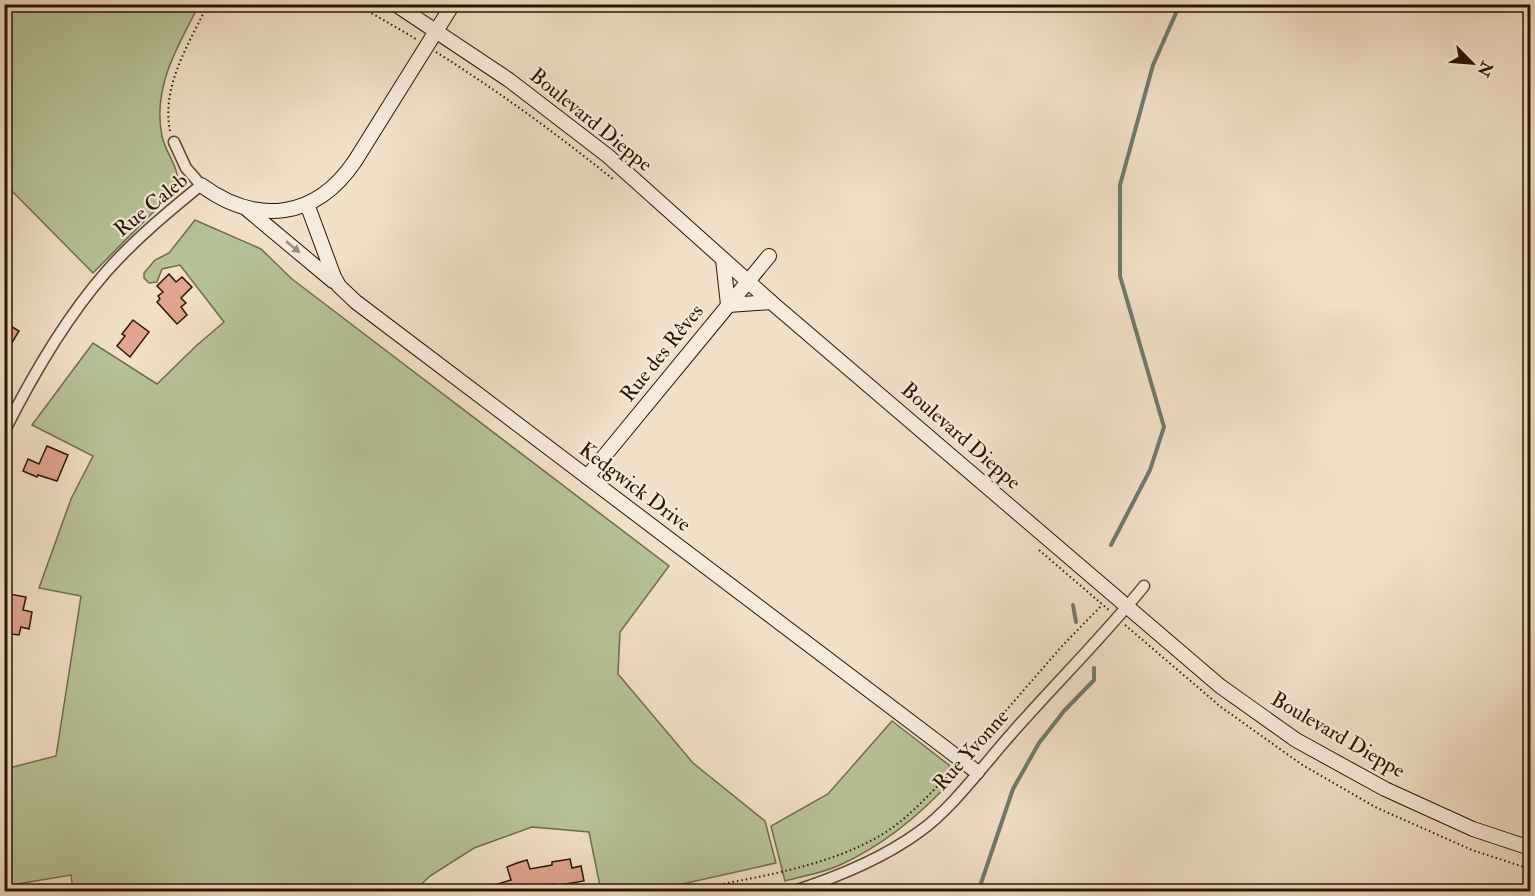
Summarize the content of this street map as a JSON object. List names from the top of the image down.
{
  "streets": {
    "street": [
      "Boulevard Dieppe",
      "Rue Caleb",
      "Rue des Rêves",
      "Kedgwick Drive",
      "Rue Yvonne"
    ]
  },
  "crossings": [
    ["Boulevard Dieppe", "Rue Caleb"],
    ["Boulevard Dieppe", "Rue des Rêves"],
    ["Boulevard Dieppe", "Rue Yvonne"],
    ["Rue Caleb", "Kedgwick Drive"],
    ["Rue des Rêves", "Kedgwick Drive"],
    ["Kedgwick Drive", "Rue Yvonne"]
  ],
  "north": "bottom right"
}
